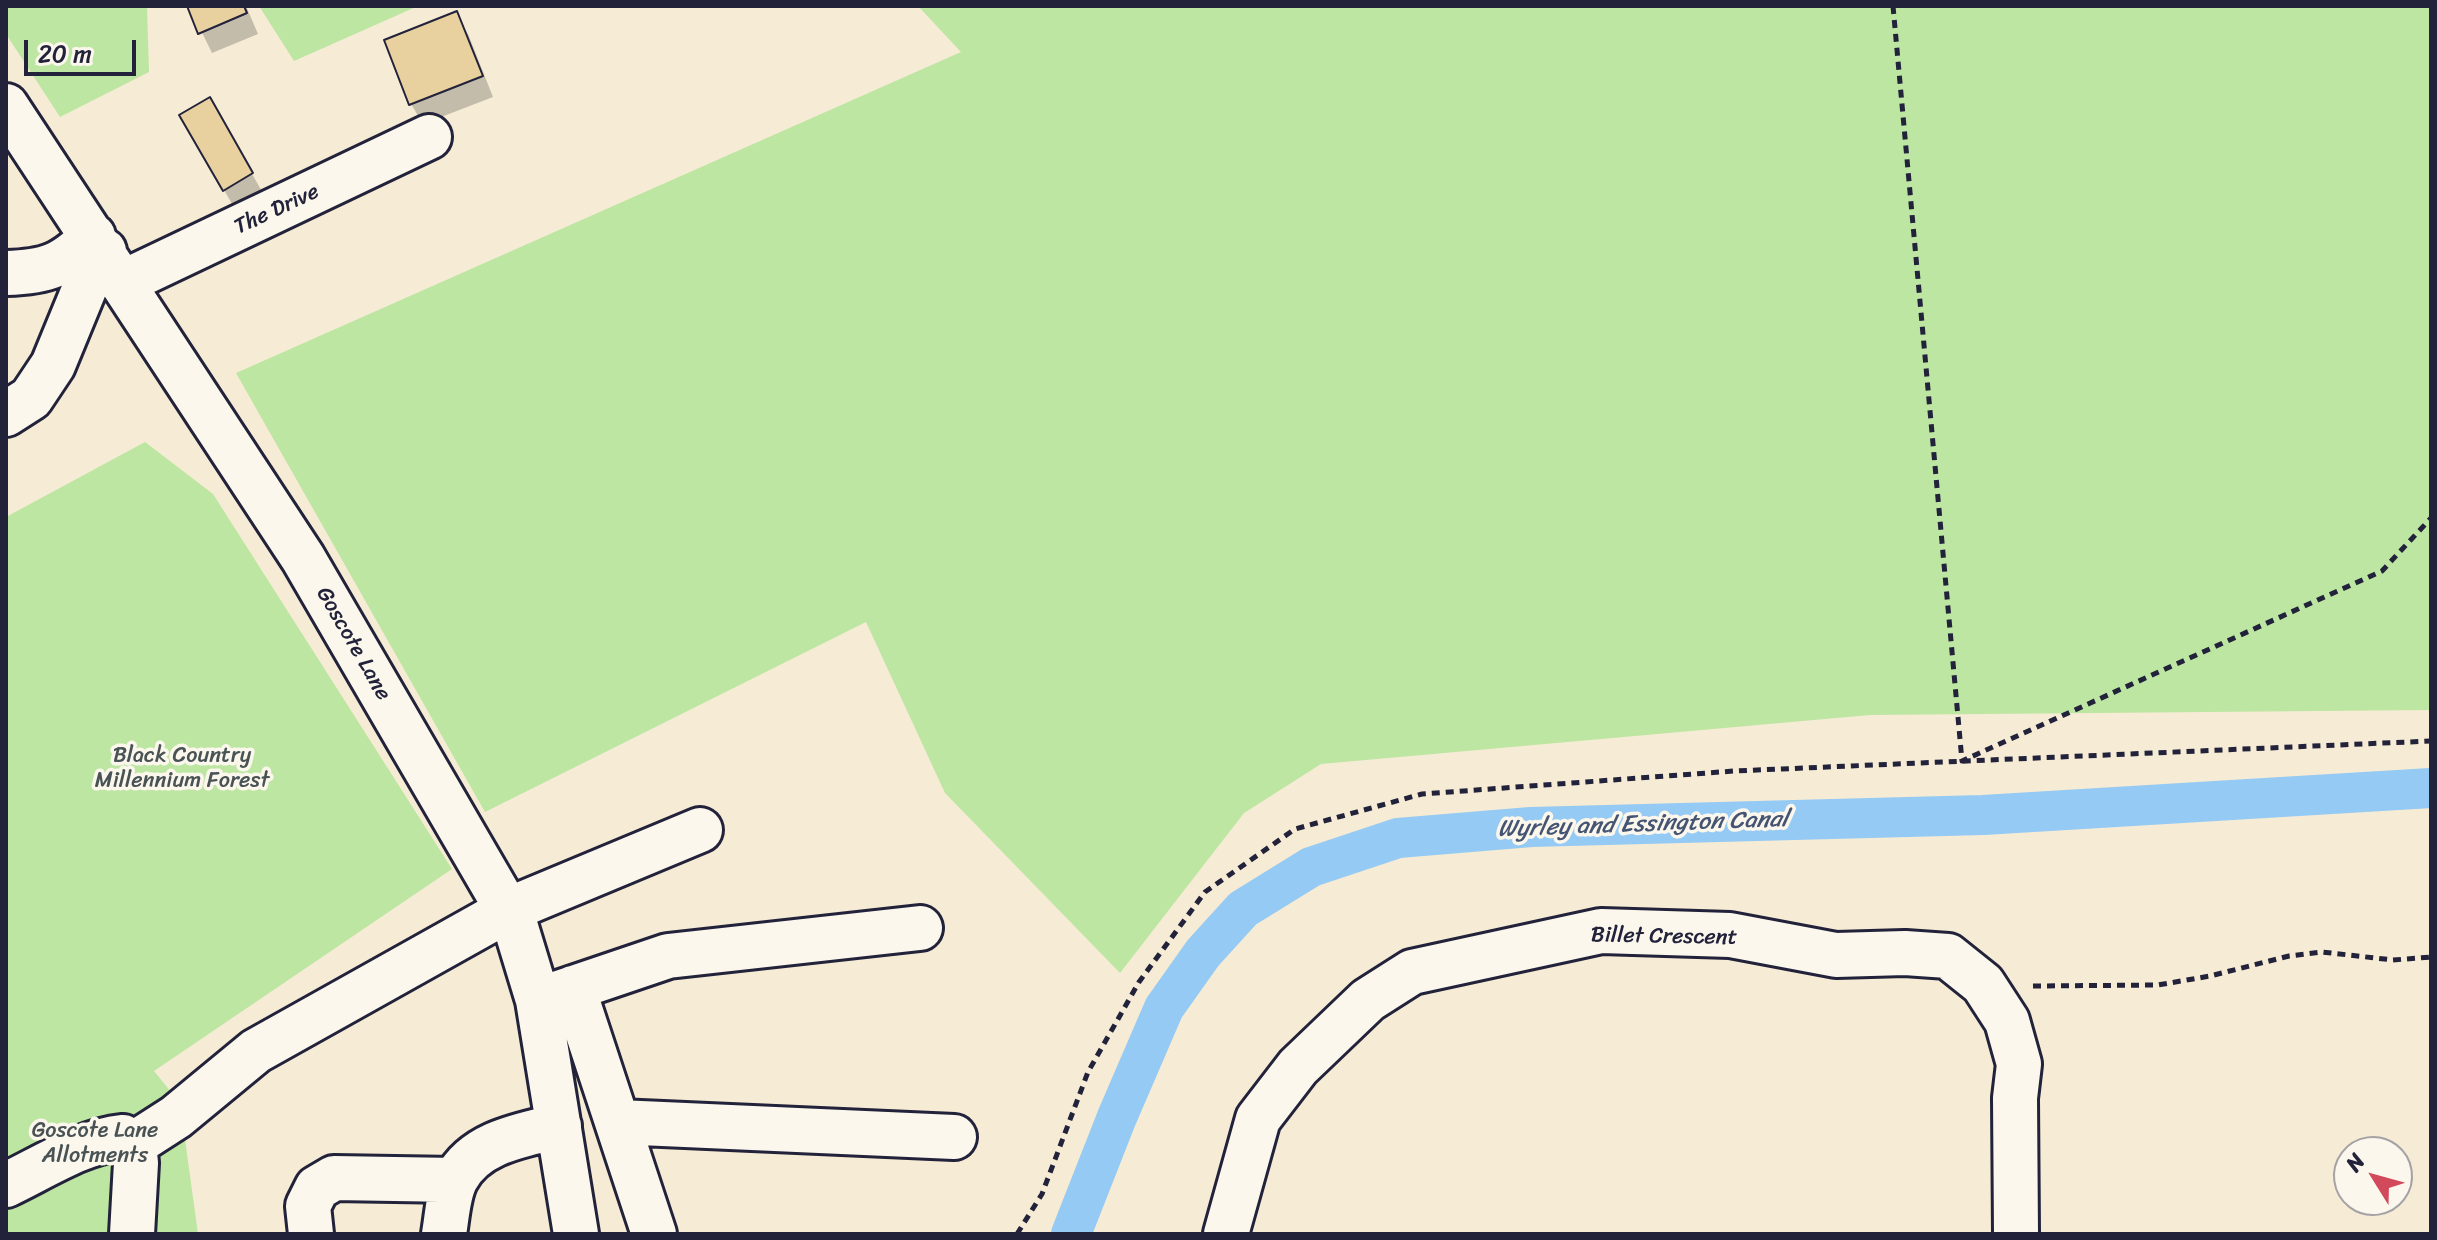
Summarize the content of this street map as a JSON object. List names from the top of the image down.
{
  "streets": {
    "street": ["The Drive", "Goscote Lane", "Billet Crescent"]
  },
  "crossings": [
    ["The Drive", "Goscote Lane"]
  ],
  "water": ["Wyrley and Essington Canal"],
  "parks": ["Black Country Millennium Forest", "Goscote Lane Allotments"],
  "scale_bar": "20 m",
  "north": "top left"
}
